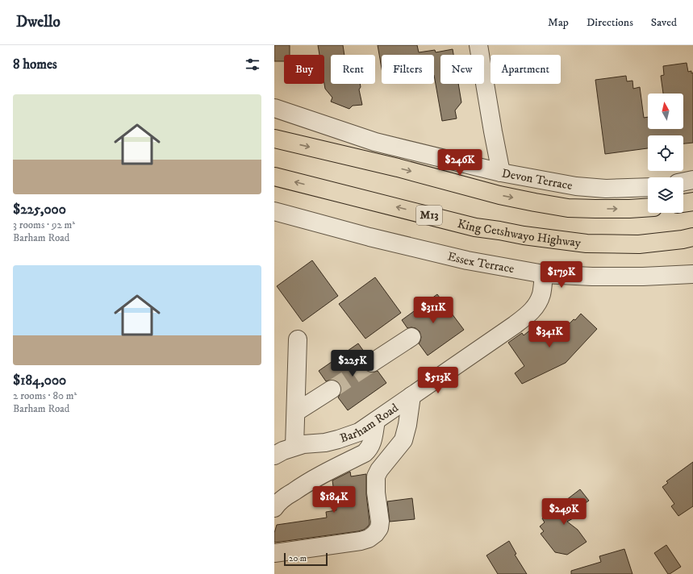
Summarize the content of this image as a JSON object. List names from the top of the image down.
{
  "streets": {
    "highway": ["M13", "King Cetshwayo Highway"],
    "street": ["Devon Terrace", "Essex Terrace", "Barham Road"]
  },
  "crossings": [
    ["Essex Terrace", "Barham Road"]
  ],
  "scale_bar": "20 m",
  "north": "top",
  "page": {
    "header": "Dwello",
    "nav": ["Map", "Directions", "Saved"],
    "heading": "8 homes",
    "chip": [
      "Buy",
      "Rent",
      "Filters",
      "New",
      "Apartment"
    ],
    "list": [
      {
        "name": "$225,000",
        "note": "3 rooms · 92 m² · Barham Road"
      },
      {
        "name": "$184,000",
        "note": "2 rooms · 80 m² · Barham Road"
      }
    ],
    "price": [
      "$246K",
      "$179K",
      "$311K",
      "$341K",
      "$225K",
      "$513K",
      "$184K",
      "$249K"
    ],
    "scale": "20 m"
  }
}
